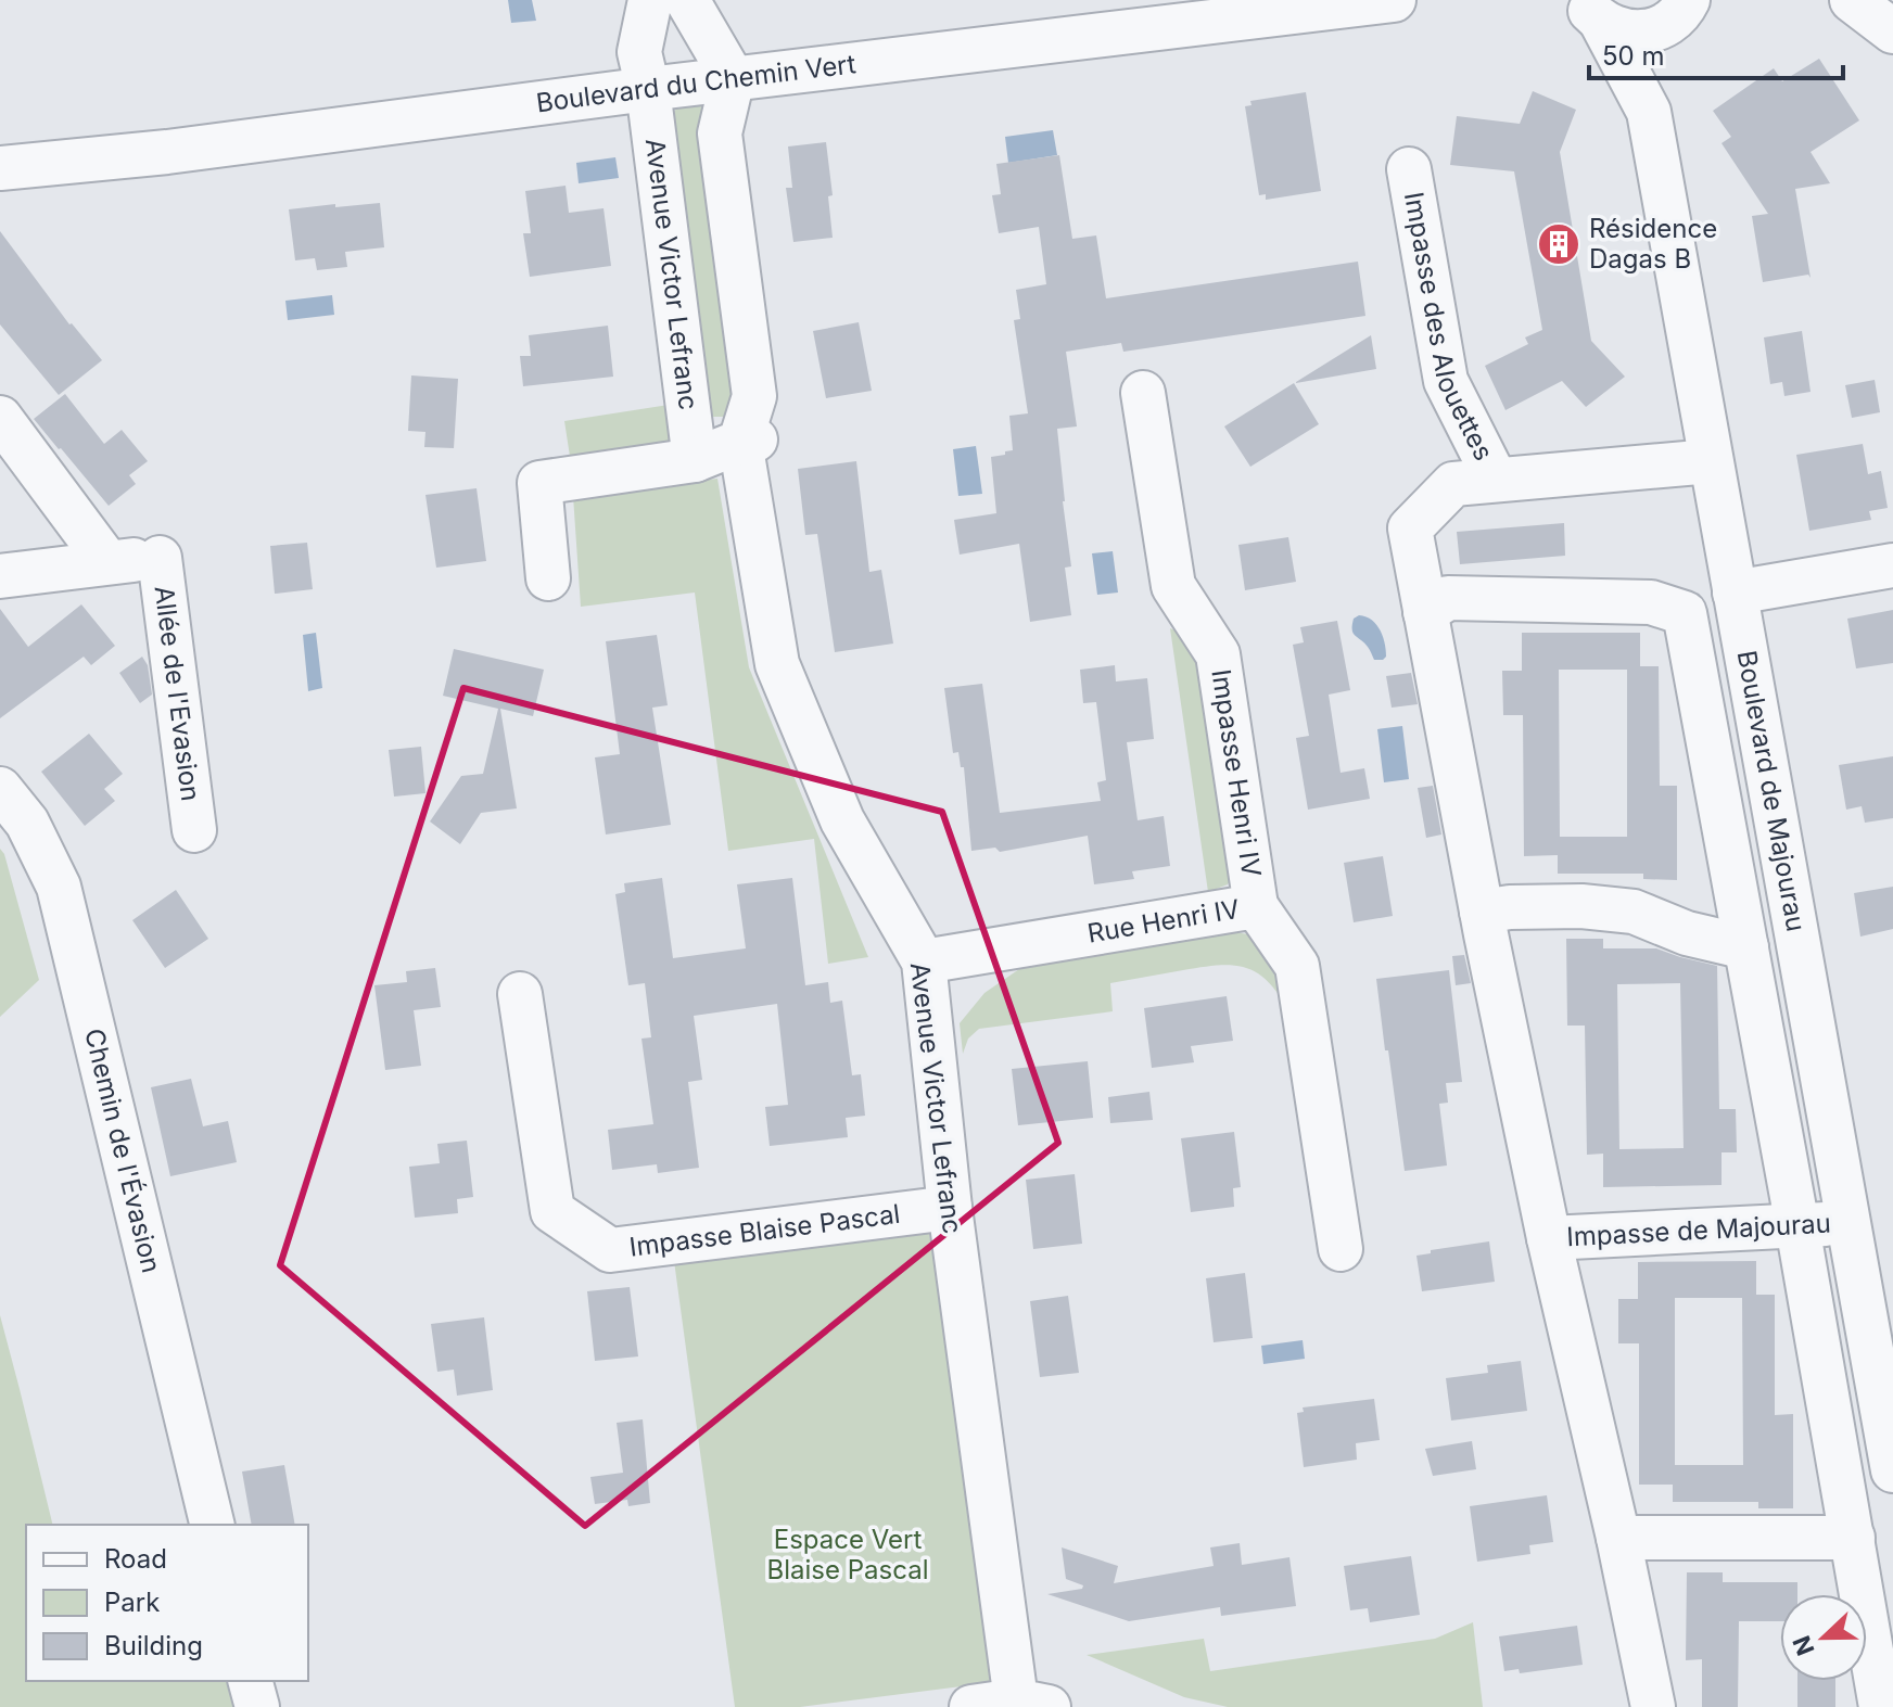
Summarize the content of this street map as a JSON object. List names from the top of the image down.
{
  "streets": {
    "street": [
      "Boulevard du Chemin Vert",
      "Avenue Victor Lefranc",
      "Impasse des Alouettes",
      "Allée de l'Evasion",
      "Impasse Henri IV",
      "Boulevard de Majourau",
      "Rue Henri IV",
      "Chemin de l'Évasion",
      "Impasse Blaise Pascal",
      "Impasse de Majourau"
    ]
  },
  "crossings": [
    ["Boulevard du Chemin Vert", "Avenue Victor Lefranc"],
    ["Avenue Victor Lefranc", "Rue Henri IV"],
    ["Avenue Victor Lefranc", "Impasse Blaise Pascal"],
    ["Impasse des Alouettes", "Boulevard de Majourau"],
    ["Impasse Henri IV", "Rue Henri IV"],
    ["Boulevard de Majourau", "Impasse de Majourau"]
  ],
  "parks": ["Espace Vert Blaise Pascal"],
  "places": {
    "building": ["Résidence Dagas B"]
  },
  "legend": ["Road", "Park", "Building"],
  "scale_bar": "50 m",
  "north": "left"
}
